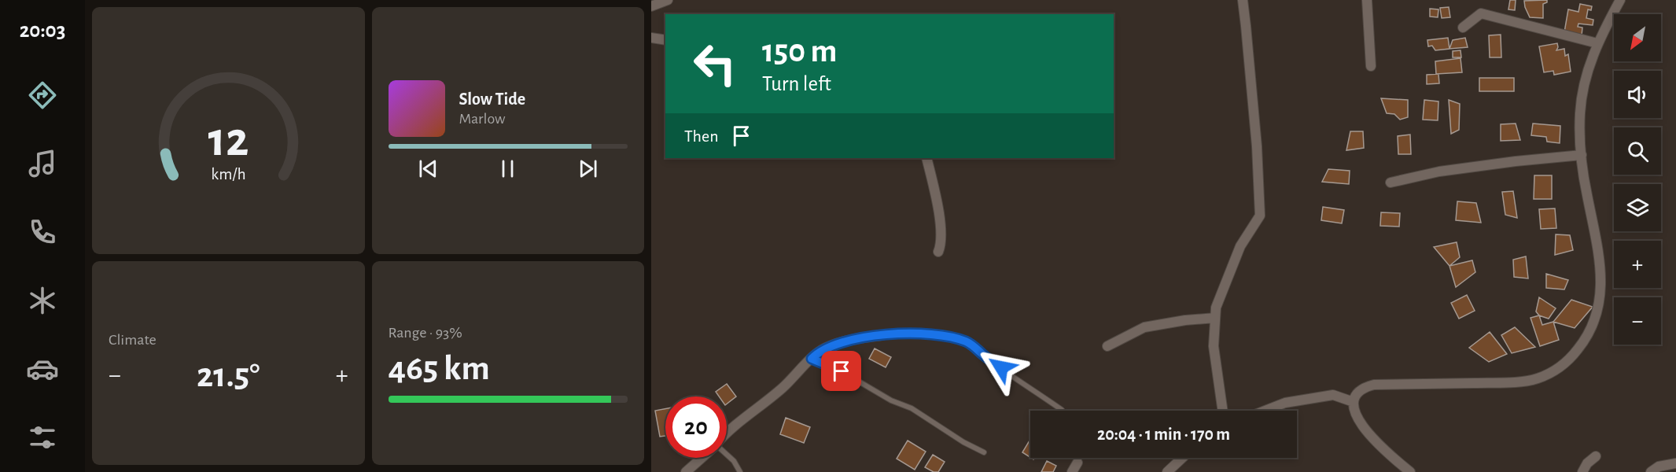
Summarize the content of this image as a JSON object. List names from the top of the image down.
{
  "north": "bottom left",
  "page": {
    "tabs": "20:03",
    "map_buttons": ["+", "−"],
    "turn": ["150 m", "Turn left"],
    "song": ["Slow Tide", "Marlow"],
    "then": "Then",
    "tile": [
      "Climate",
      ["Range · 93%", "465 km"]
    ],
    "heat": ["−", "21.5°", "+"],
    "limit": "20",
    "trip": "20:04 · 1 min · 170 m",
    "gauge": ["12", "km/h"]
  }
}
